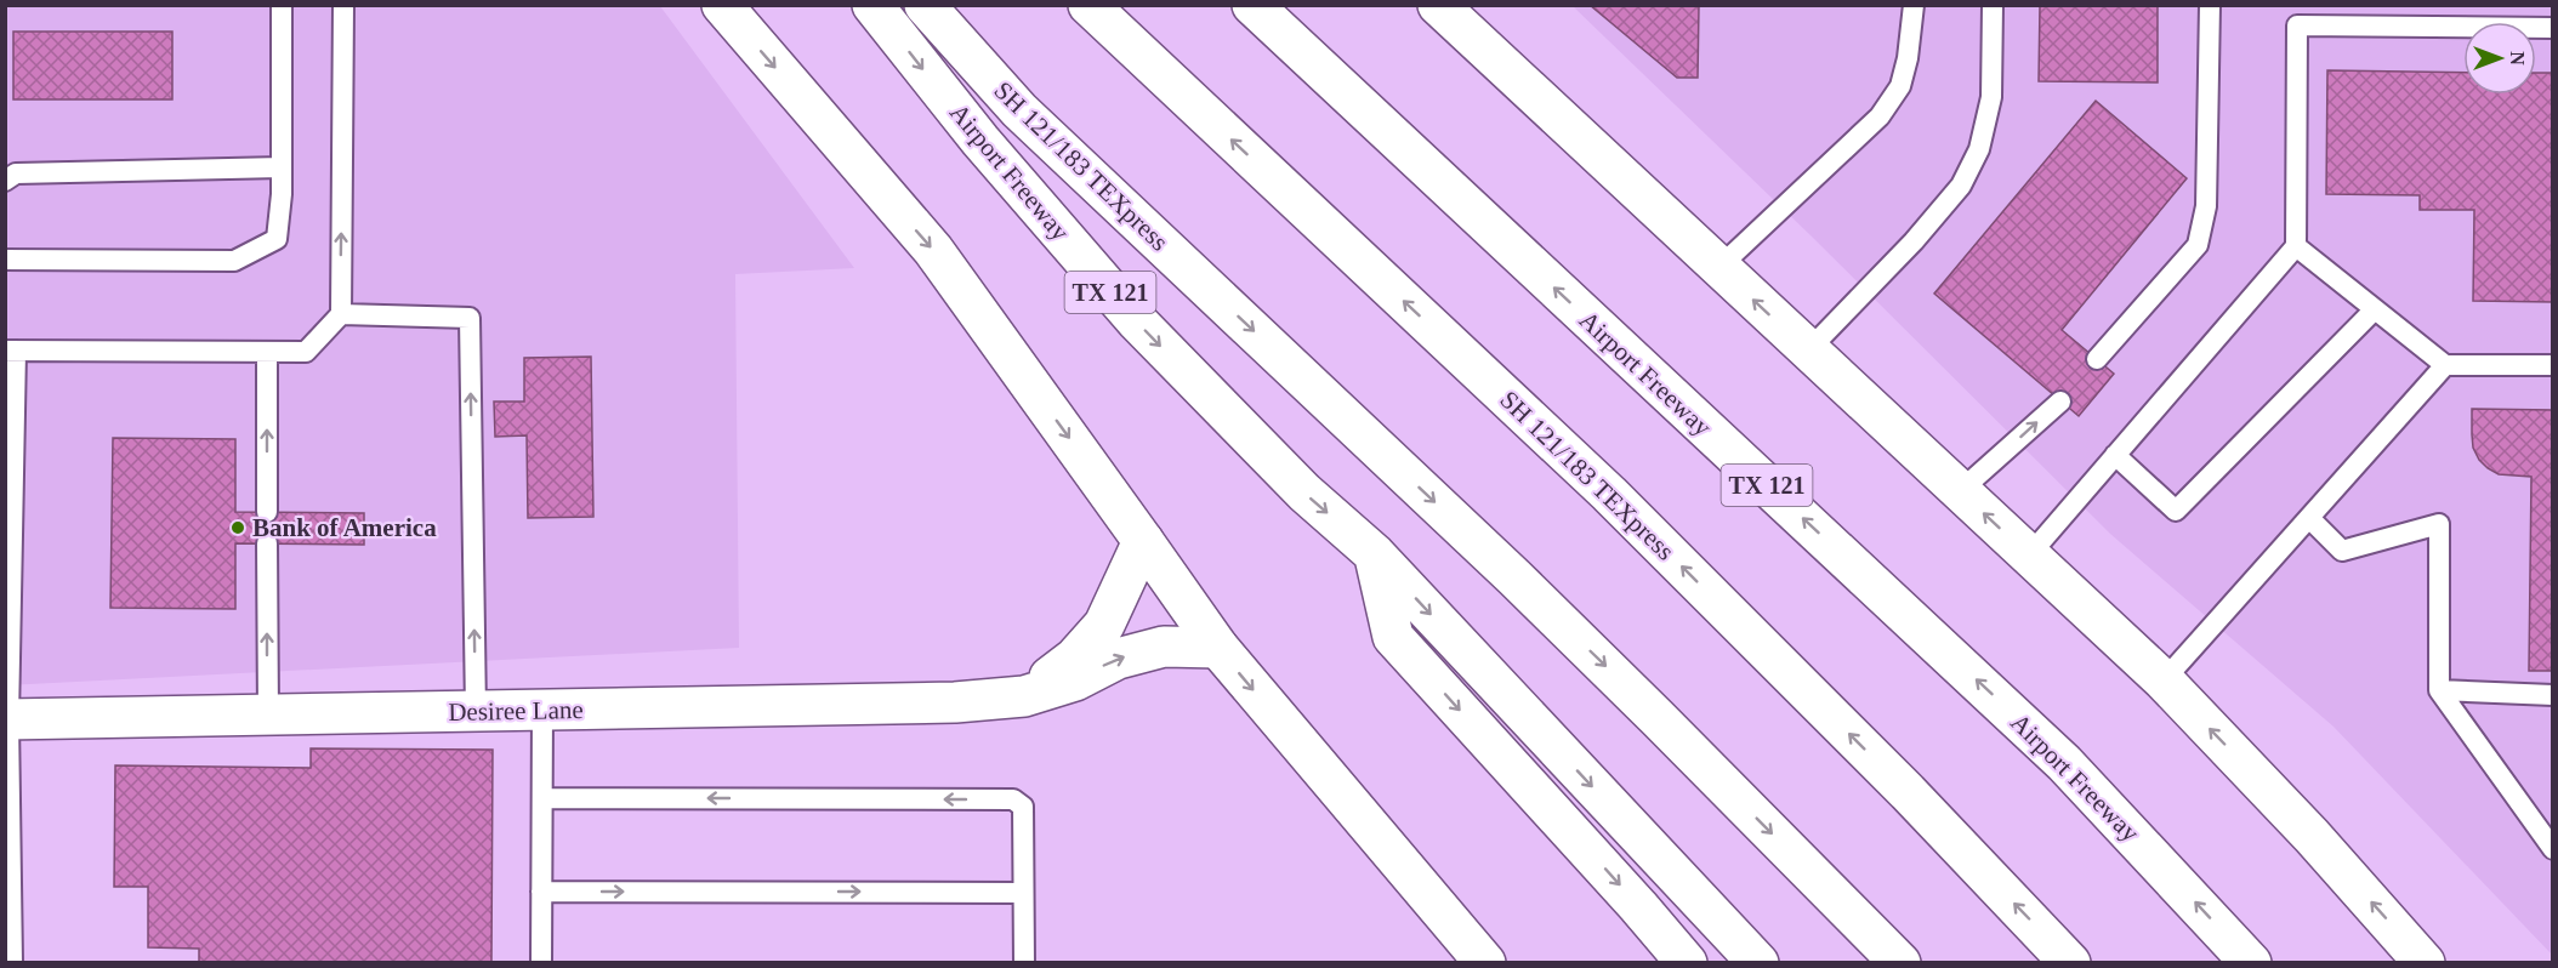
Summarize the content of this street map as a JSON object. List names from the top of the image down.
{
  "streets": {
    "main road": [
      "SH 121/183 TEXpress",
      "Airport Freeway",
      "TX 121",
      "Desiree Lane"
    ]
  },
  "places": ["Bank of America"],
  "north": "right"
}
